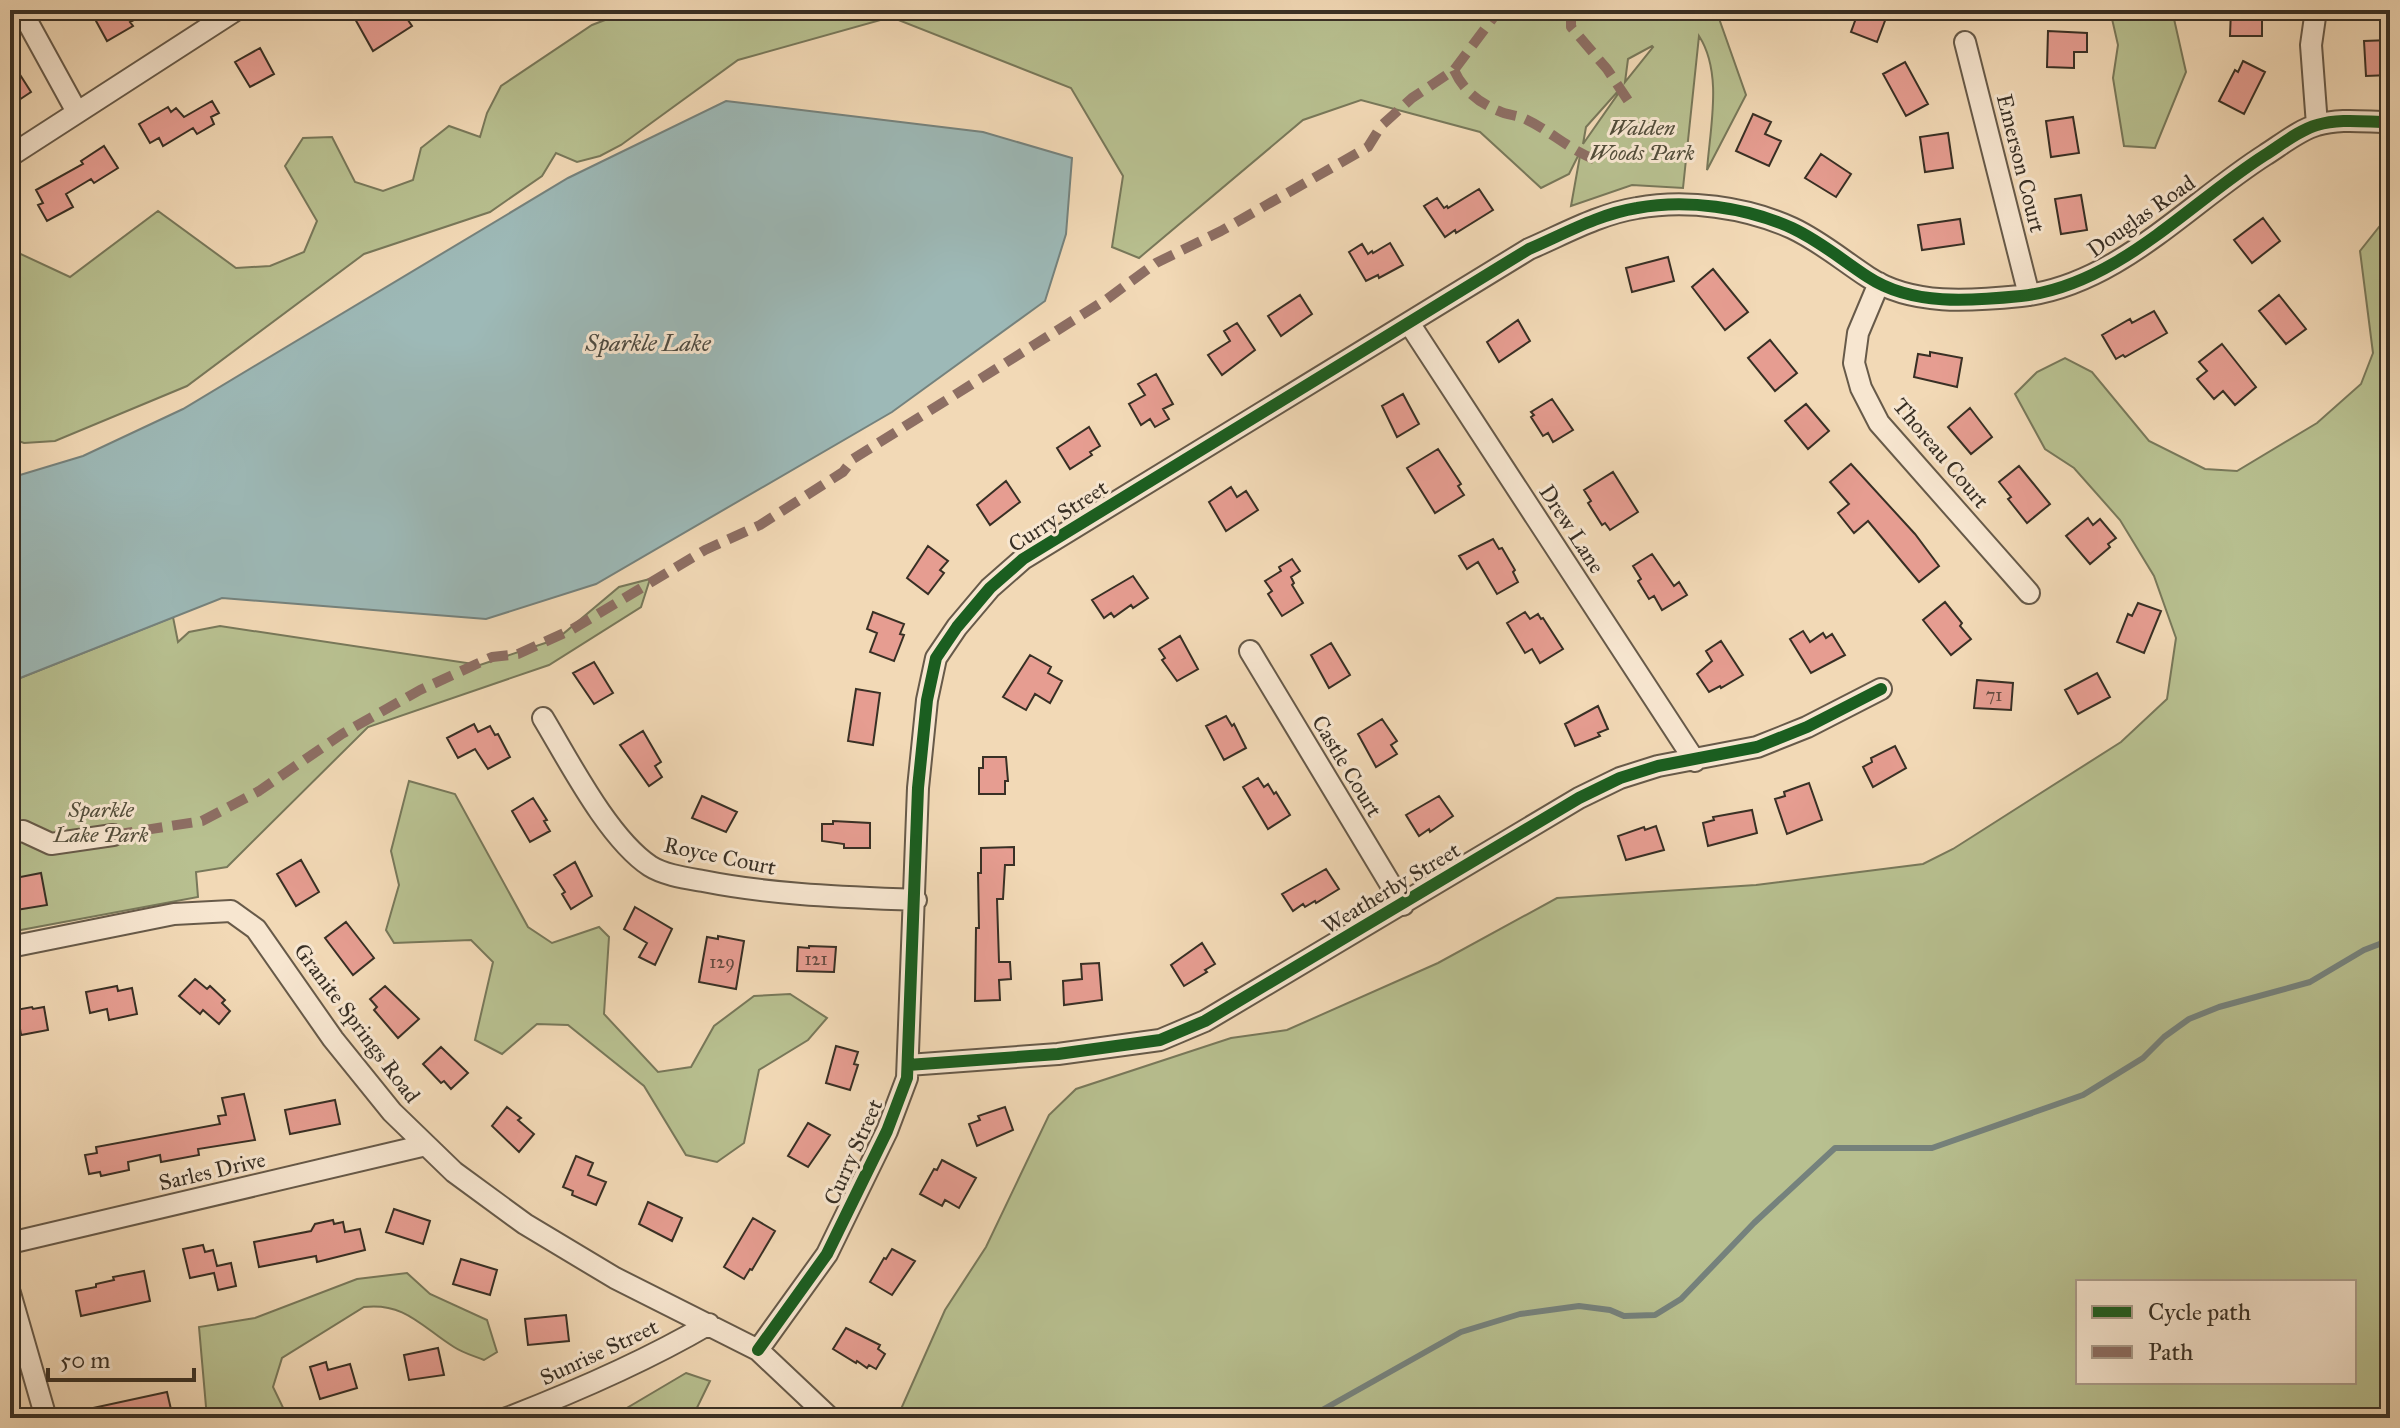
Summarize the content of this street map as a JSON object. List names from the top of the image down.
{
  "streets": {
    "street": [
      "Emerson Court",
      "Douglas Road",
      "Thoreau Court",
      "Curry Street",
      "Drew Lane",
      "Castle Court",
      "Royce Court",
      "Weatherby Street",
      "Granite Springs Road",
      "Sarles Drive",
      "Sunrise Street"
    ]
  },
  "crossings": [
    ["Emerson Court", "Douglas Road"],
    ["Douglas Road", "Thoreau Court"],
    ["Douglas Road", "Curry Street"],
    ["Thoreau Court", "Curry Street"],
    ["Curry Street", "Drew Lane"],
    ["Curry Street", "Royce Court"],
    ["Curry Street", "Weatherby Street"],
    ["Curry Street", "Granite Springs Road"],
    ["Drew Lane", "Weatherby Street"],
    ["Castle Court", "Weatherby Street"],
    ["Granite Springs Road", "Sarles Drive"],
    ["Granite Springs Road", "Sunrise Street"]
  ],
  "water": ["Sparkle Lake"],
  "parks": ["Walden Woods Park", "Sparkle Lake Park"],
  "house_numbers": ["71", "121", "129"],
  "legend": ["Cycle path", "Path"],
  "scale_bar": "50 m"
}
